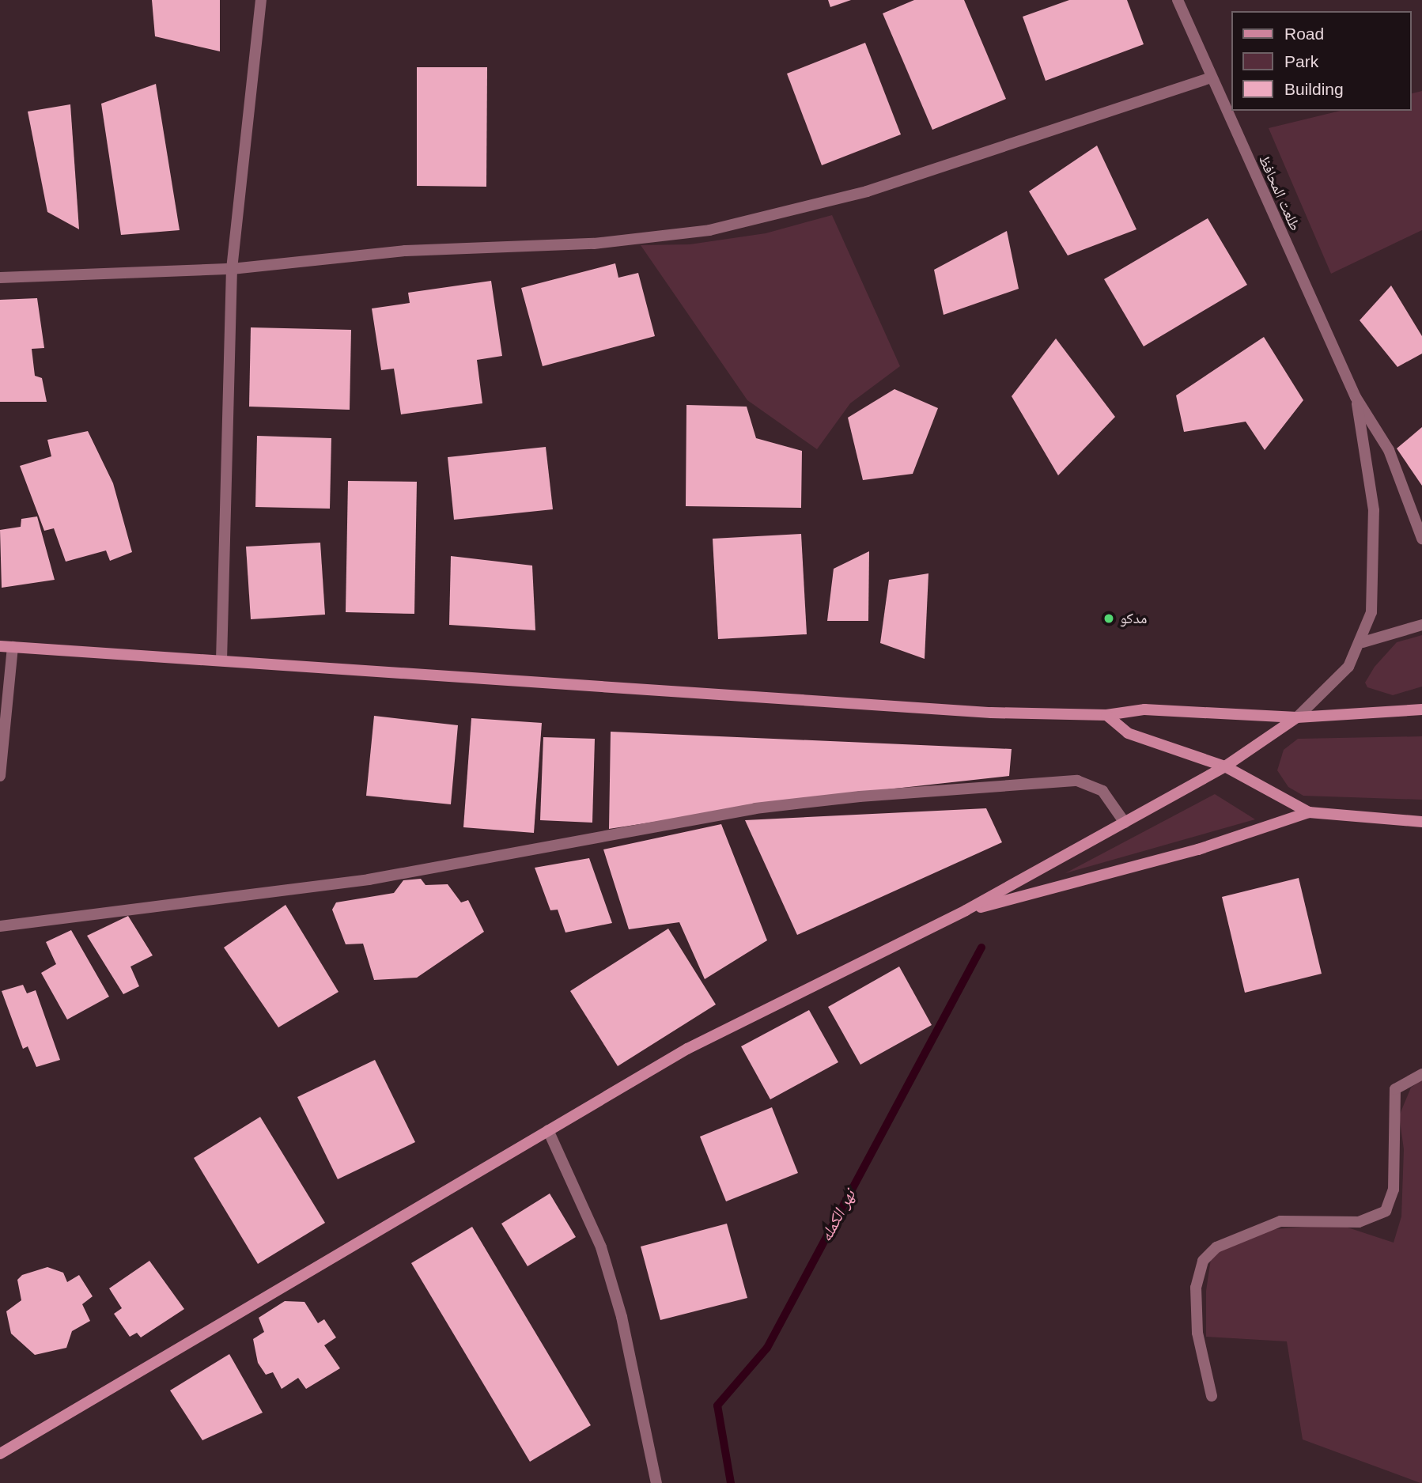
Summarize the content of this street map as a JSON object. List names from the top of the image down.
{
  "streets": {
    "street": ["طلعت المحافظ"]
  },
  "water": ["نهر الكمله"],
  "places": ["مدكو"],
  "legend": ["Road", "Park", "Building"]
}
